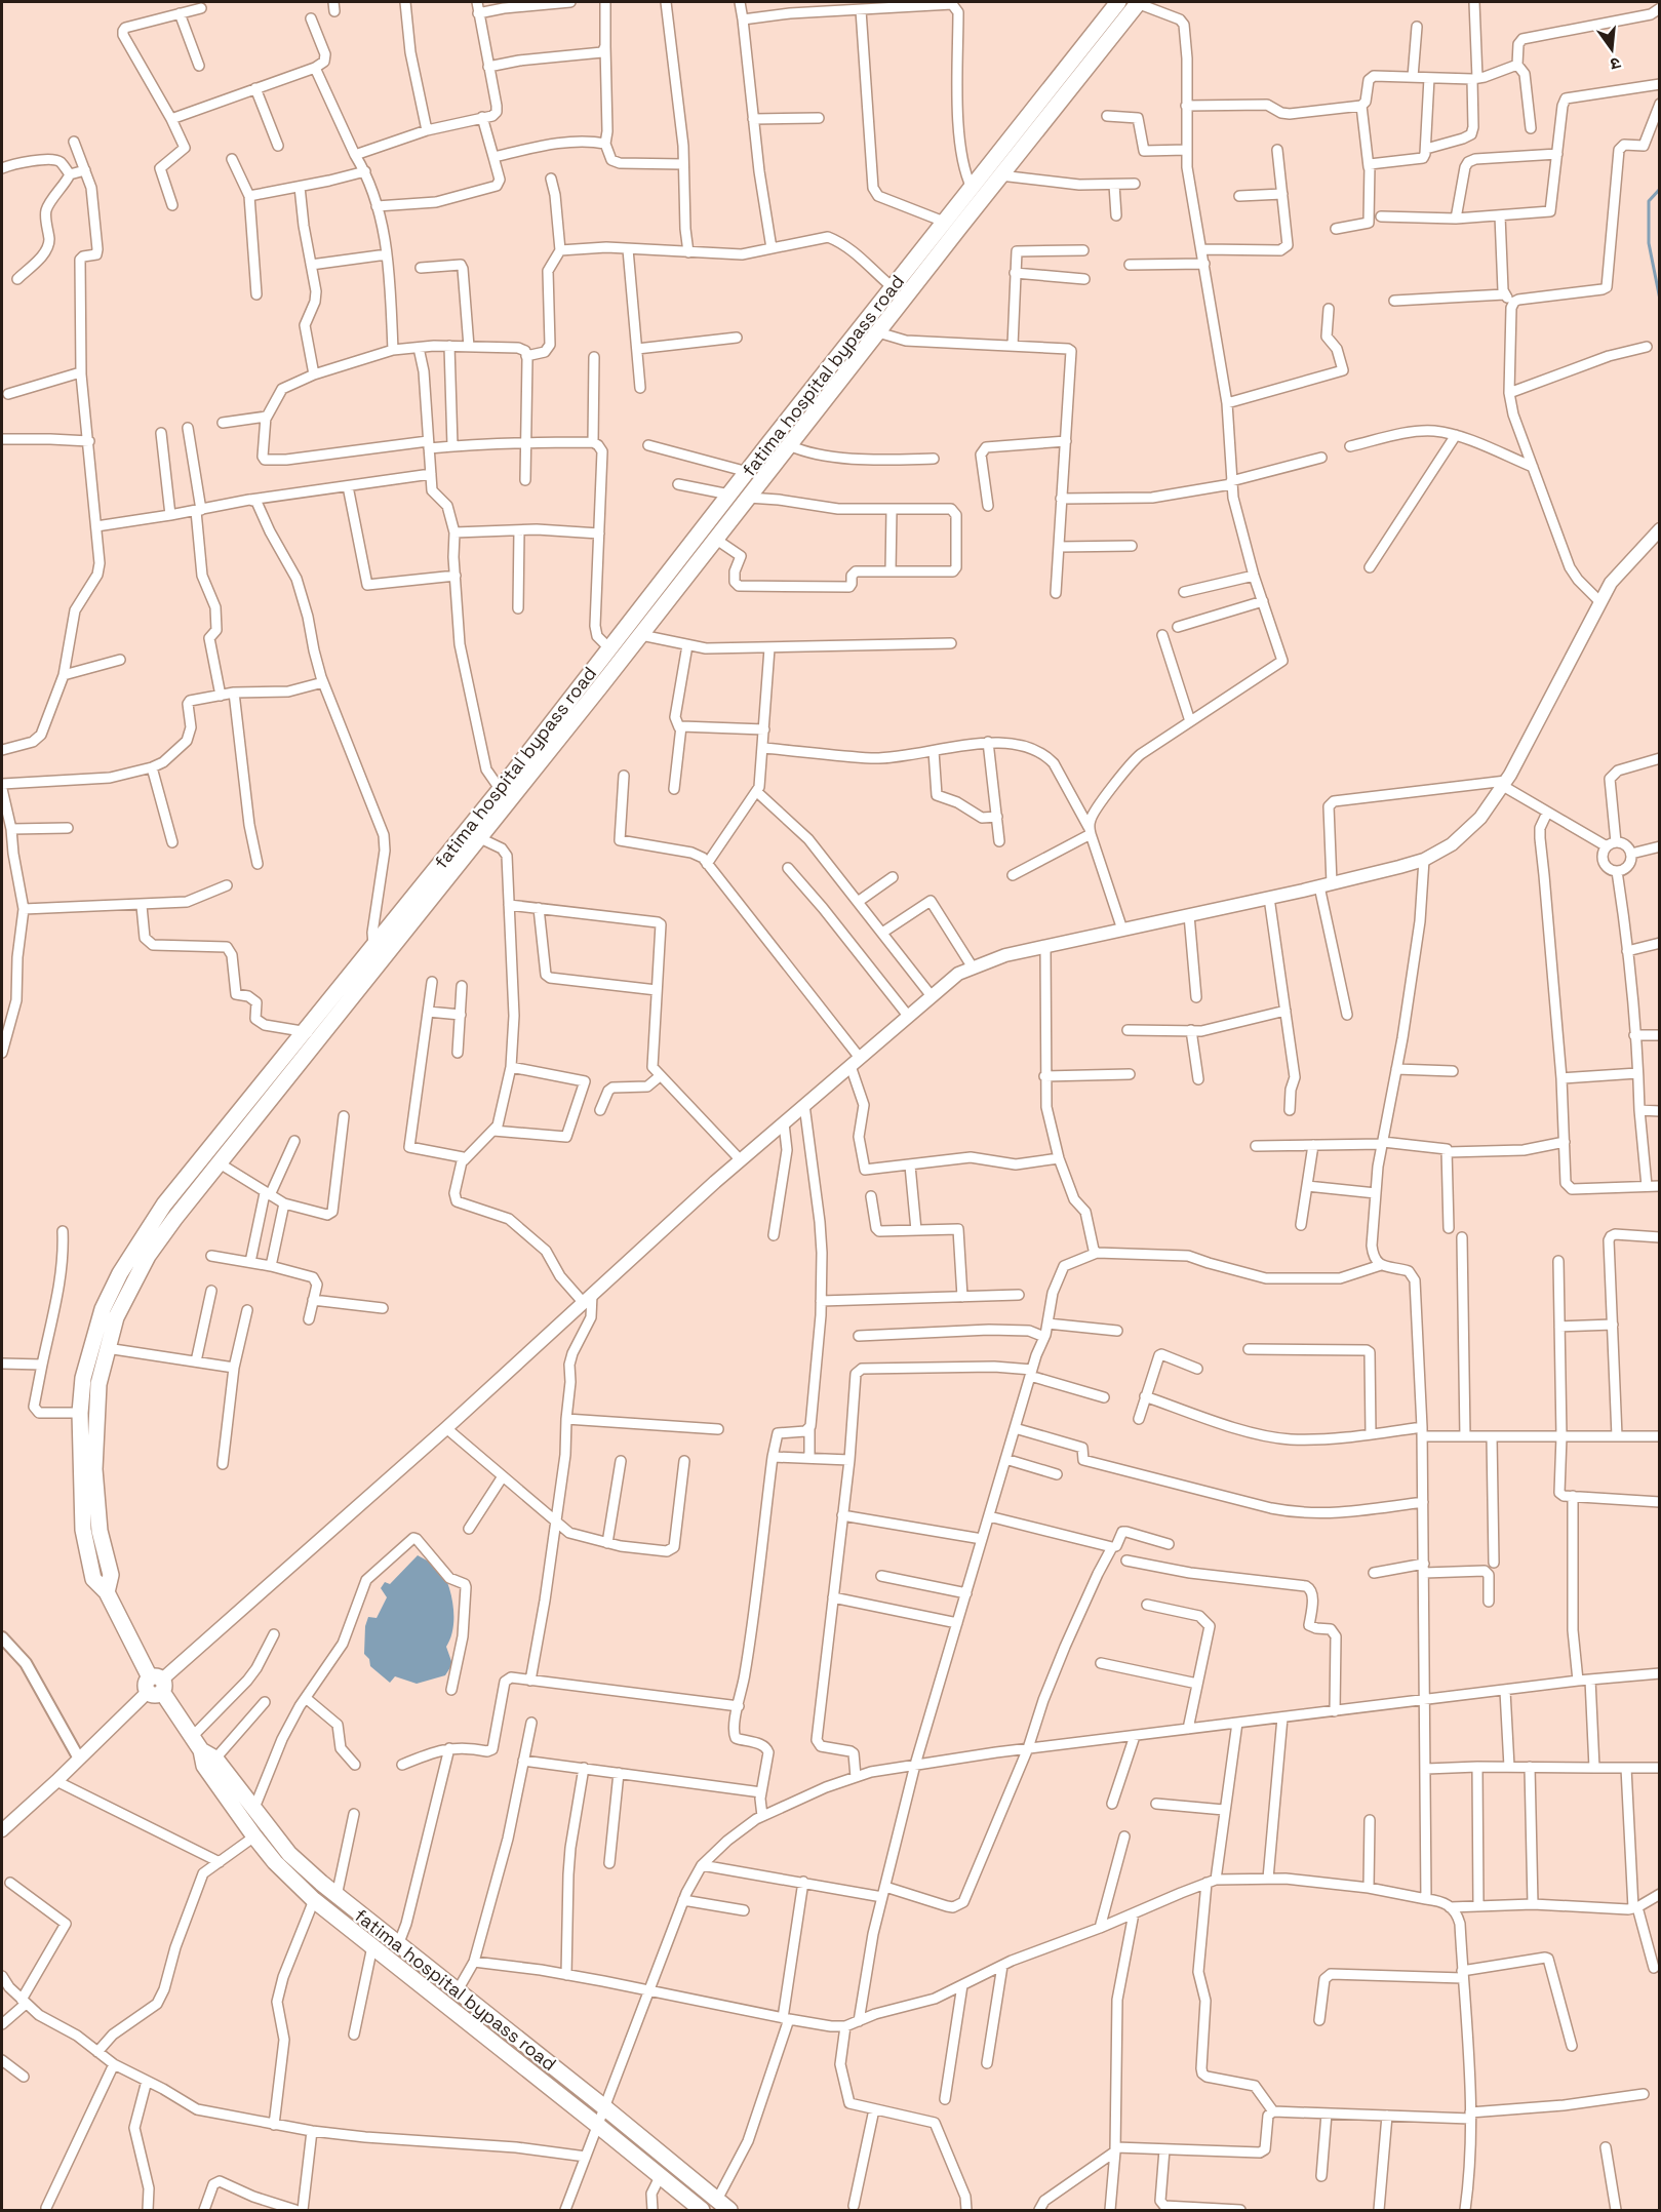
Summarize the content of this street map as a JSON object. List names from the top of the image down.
{
  "streets": {
    "highway": ["fatima hospital bypass road"]
  },
  "north": "bottom"
}
